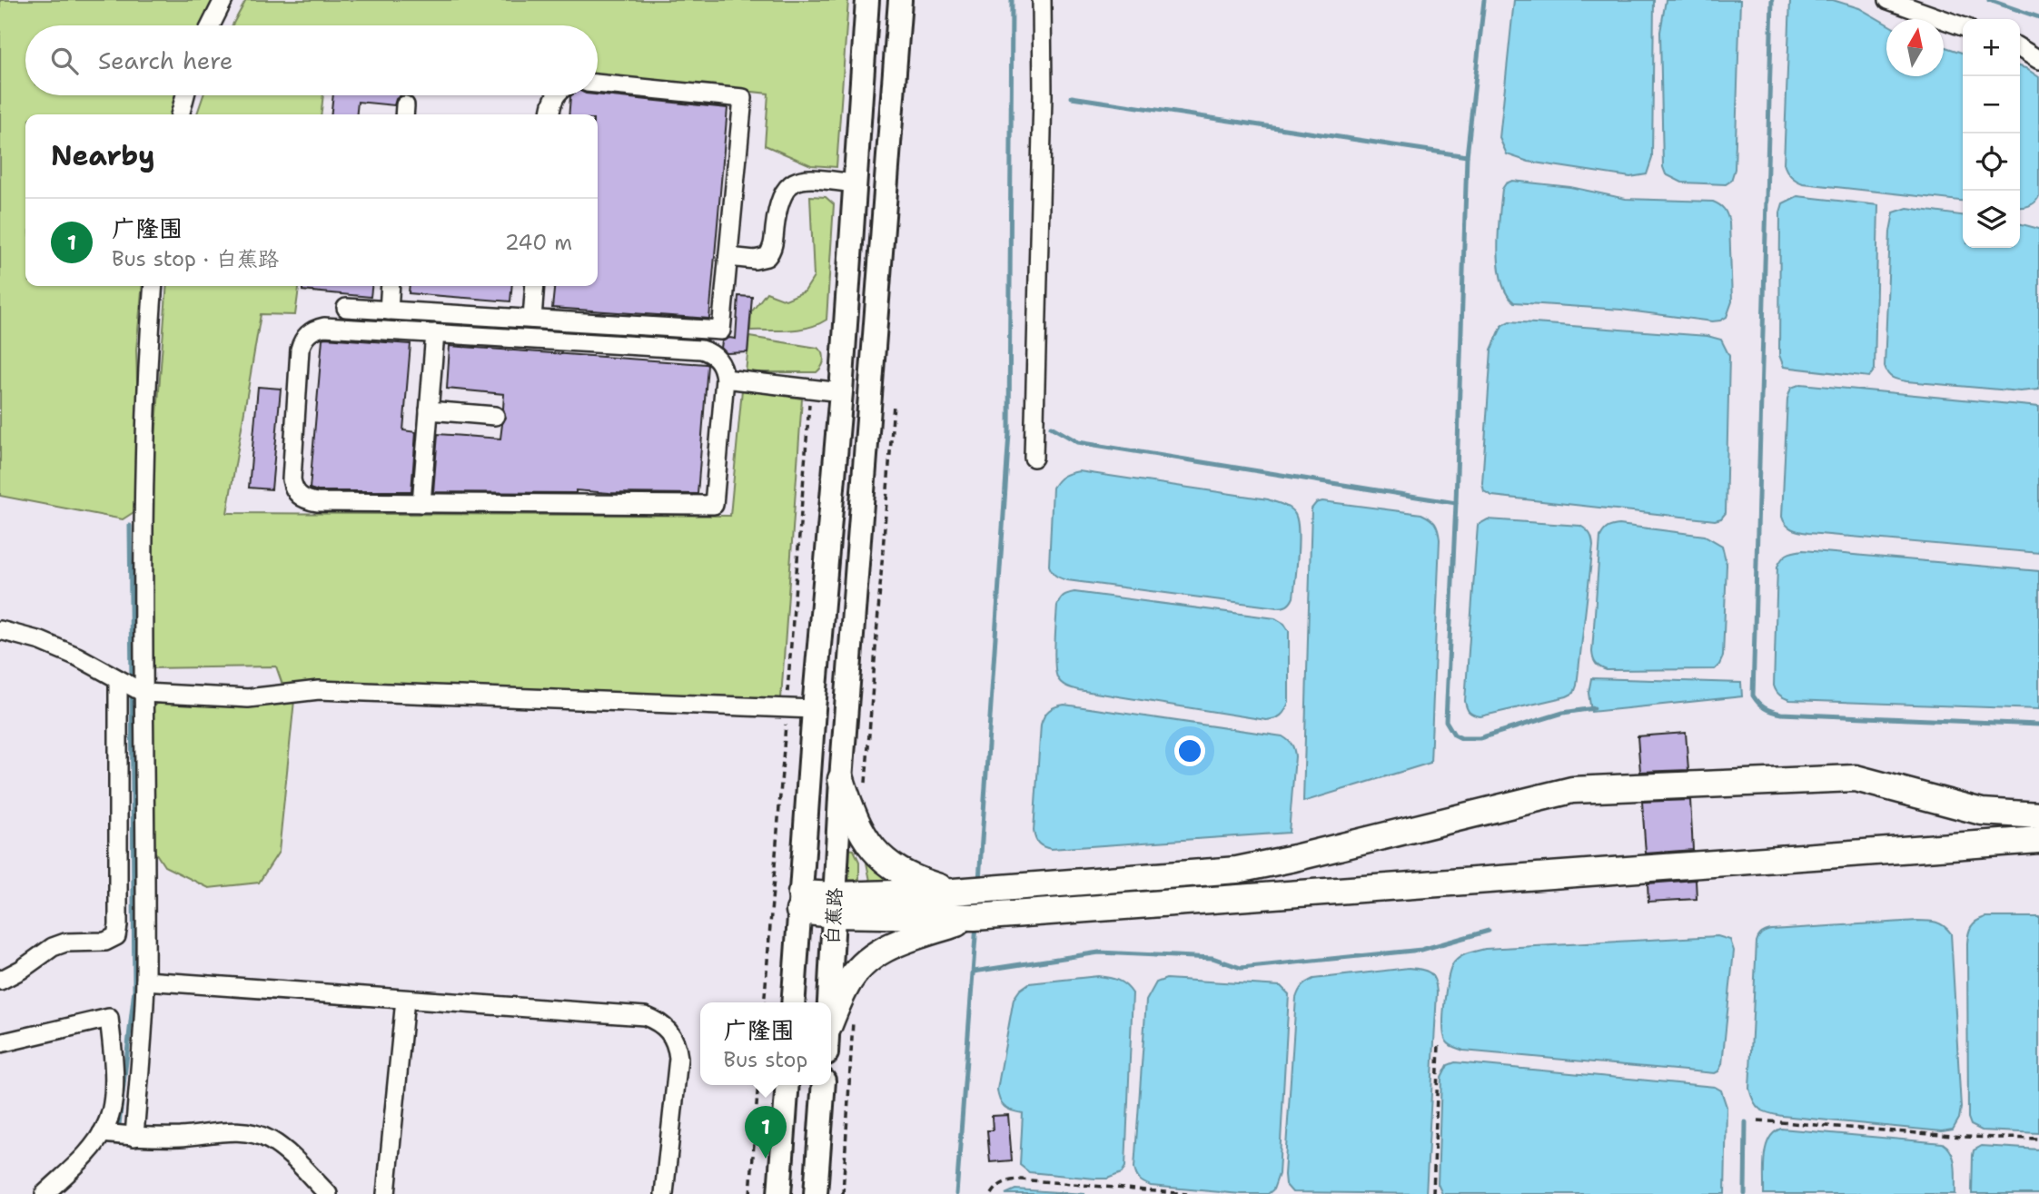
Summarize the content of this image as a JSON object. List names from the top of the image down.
{
  "streets": {
    "main road": ["白蕉路"]
  },
  "north": "top",
  "page": {
    "map_buttons": ["+", "−"],
    "search": "Search here",
    "heading": "Nearby",
    "list": [
      {
        "mark": "1",
        "name": "广隆围",
        "note": "Bus stop · 白蕉路",
        "value": "240 m"
      }
    ],
    "popup": ["广隆围", "Bus stop"],
    "pins": "1"
  }
}
